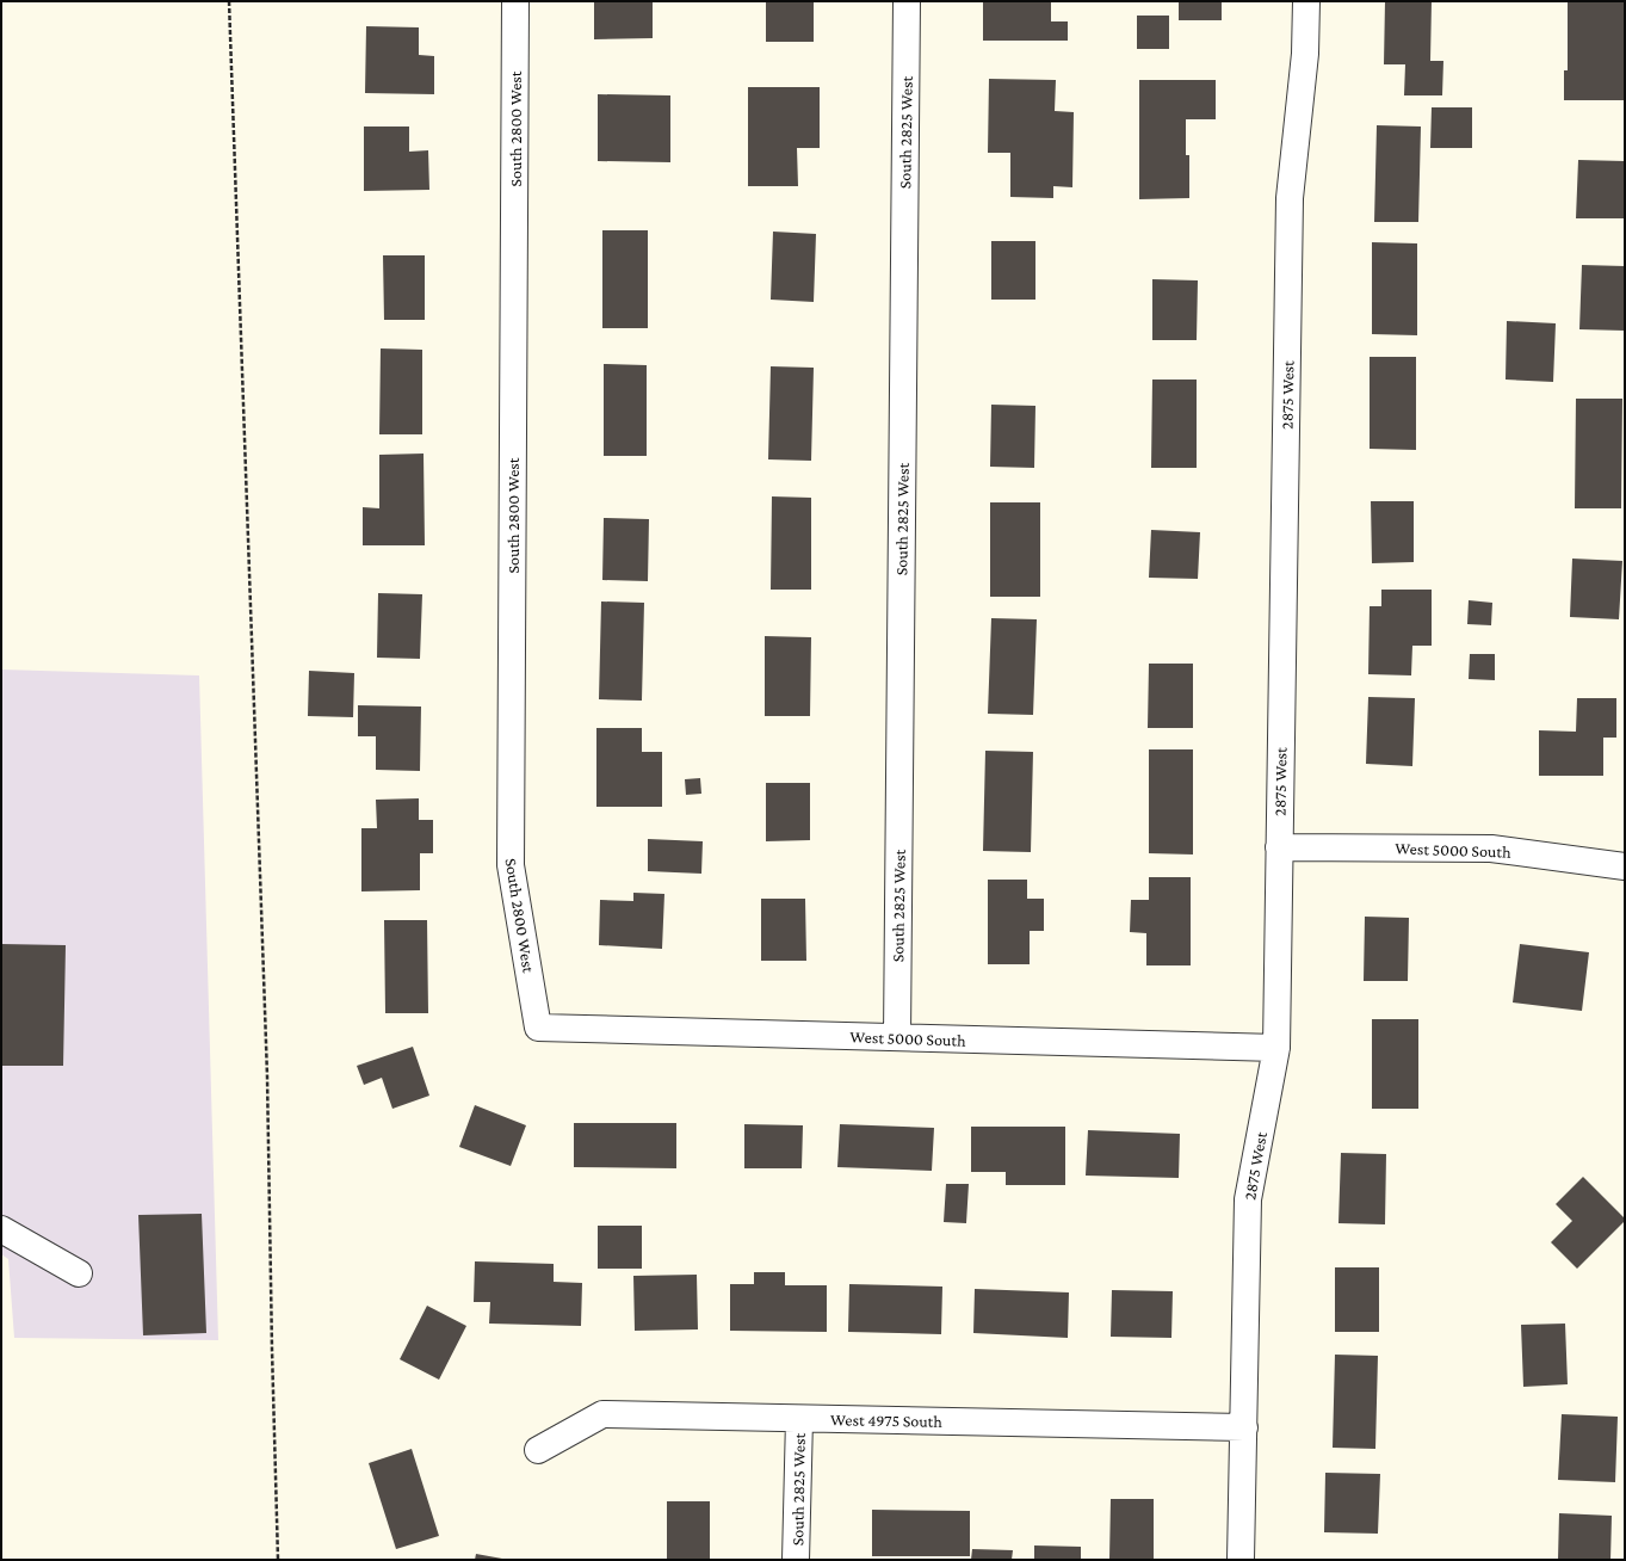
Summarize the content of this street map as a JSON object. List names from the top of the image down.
{
  "streets": {
    "street": [
      "South 2800 West",
      "South 2825 West",
      "2875 West",
      "West 5000 South",
      "West 4975 South"
    ]
  },
  "crossings": [
    ["South 2800 West", "West 5000 South"],
    ["South 2825 West", "West 5000 South"],
    ["South 2825 West", "West 4975 South"],
    ["2875 West", "West 5000 South"],
    ["2875 West", "West 4975 South"]
  ]
}
